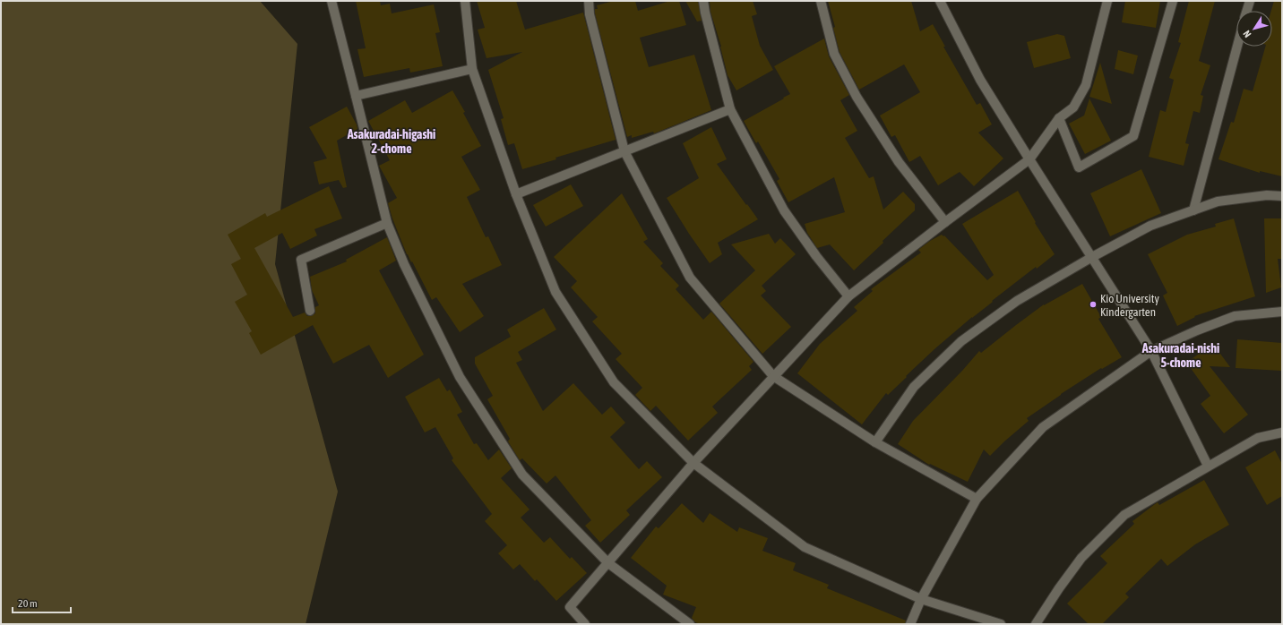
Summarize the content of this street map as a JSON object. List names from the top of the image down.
{
  "districts": ["Asakuradai-higashi 2-chome", "Asakuradai-nishi 5-chome"],
  "places": ["Kio University Kindergarten"],
  "scale_bar": "20 m",
  "north": "bottom left"
}
